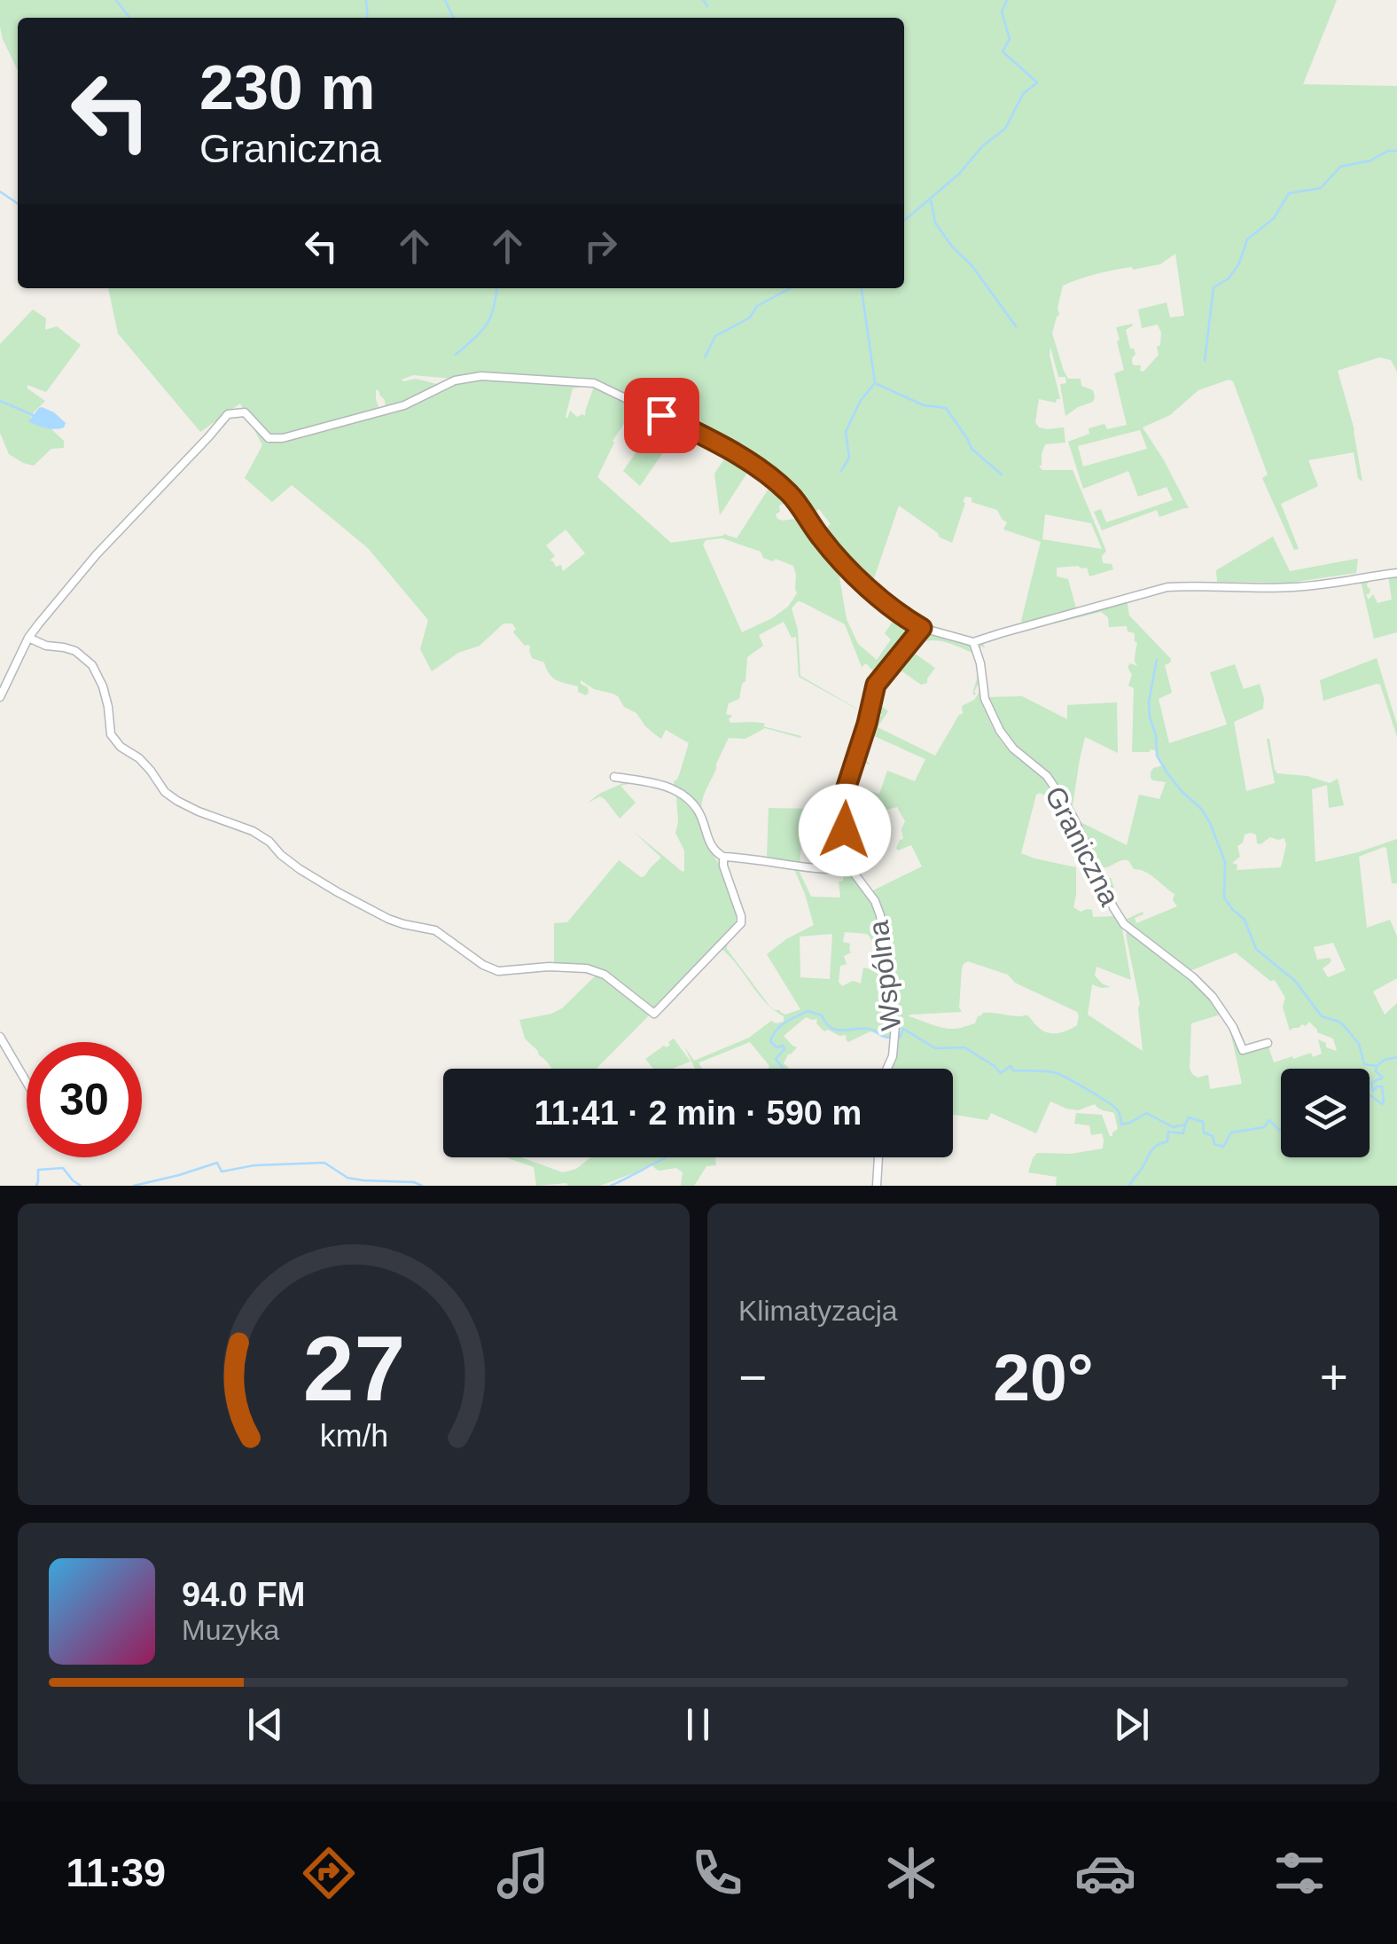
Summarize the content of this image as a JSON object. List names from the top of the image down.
{
  "streets": {
    "street": ["Graniczna", "Wspólna"]
  },
  "page": {
    "turn": ["230 m", "Graniczna"],
    "limit": "30",
    "trip": "11:41 · 2 min · 590 m",
    "tile": "Klimatyzacja",
    "heat": ["−", "20°", "+"],
    "song": ["94.0 FM", "Muzyka"],
    "tabs": "11:39",
    "gauge": ["27", "km/h"]
  }
}
